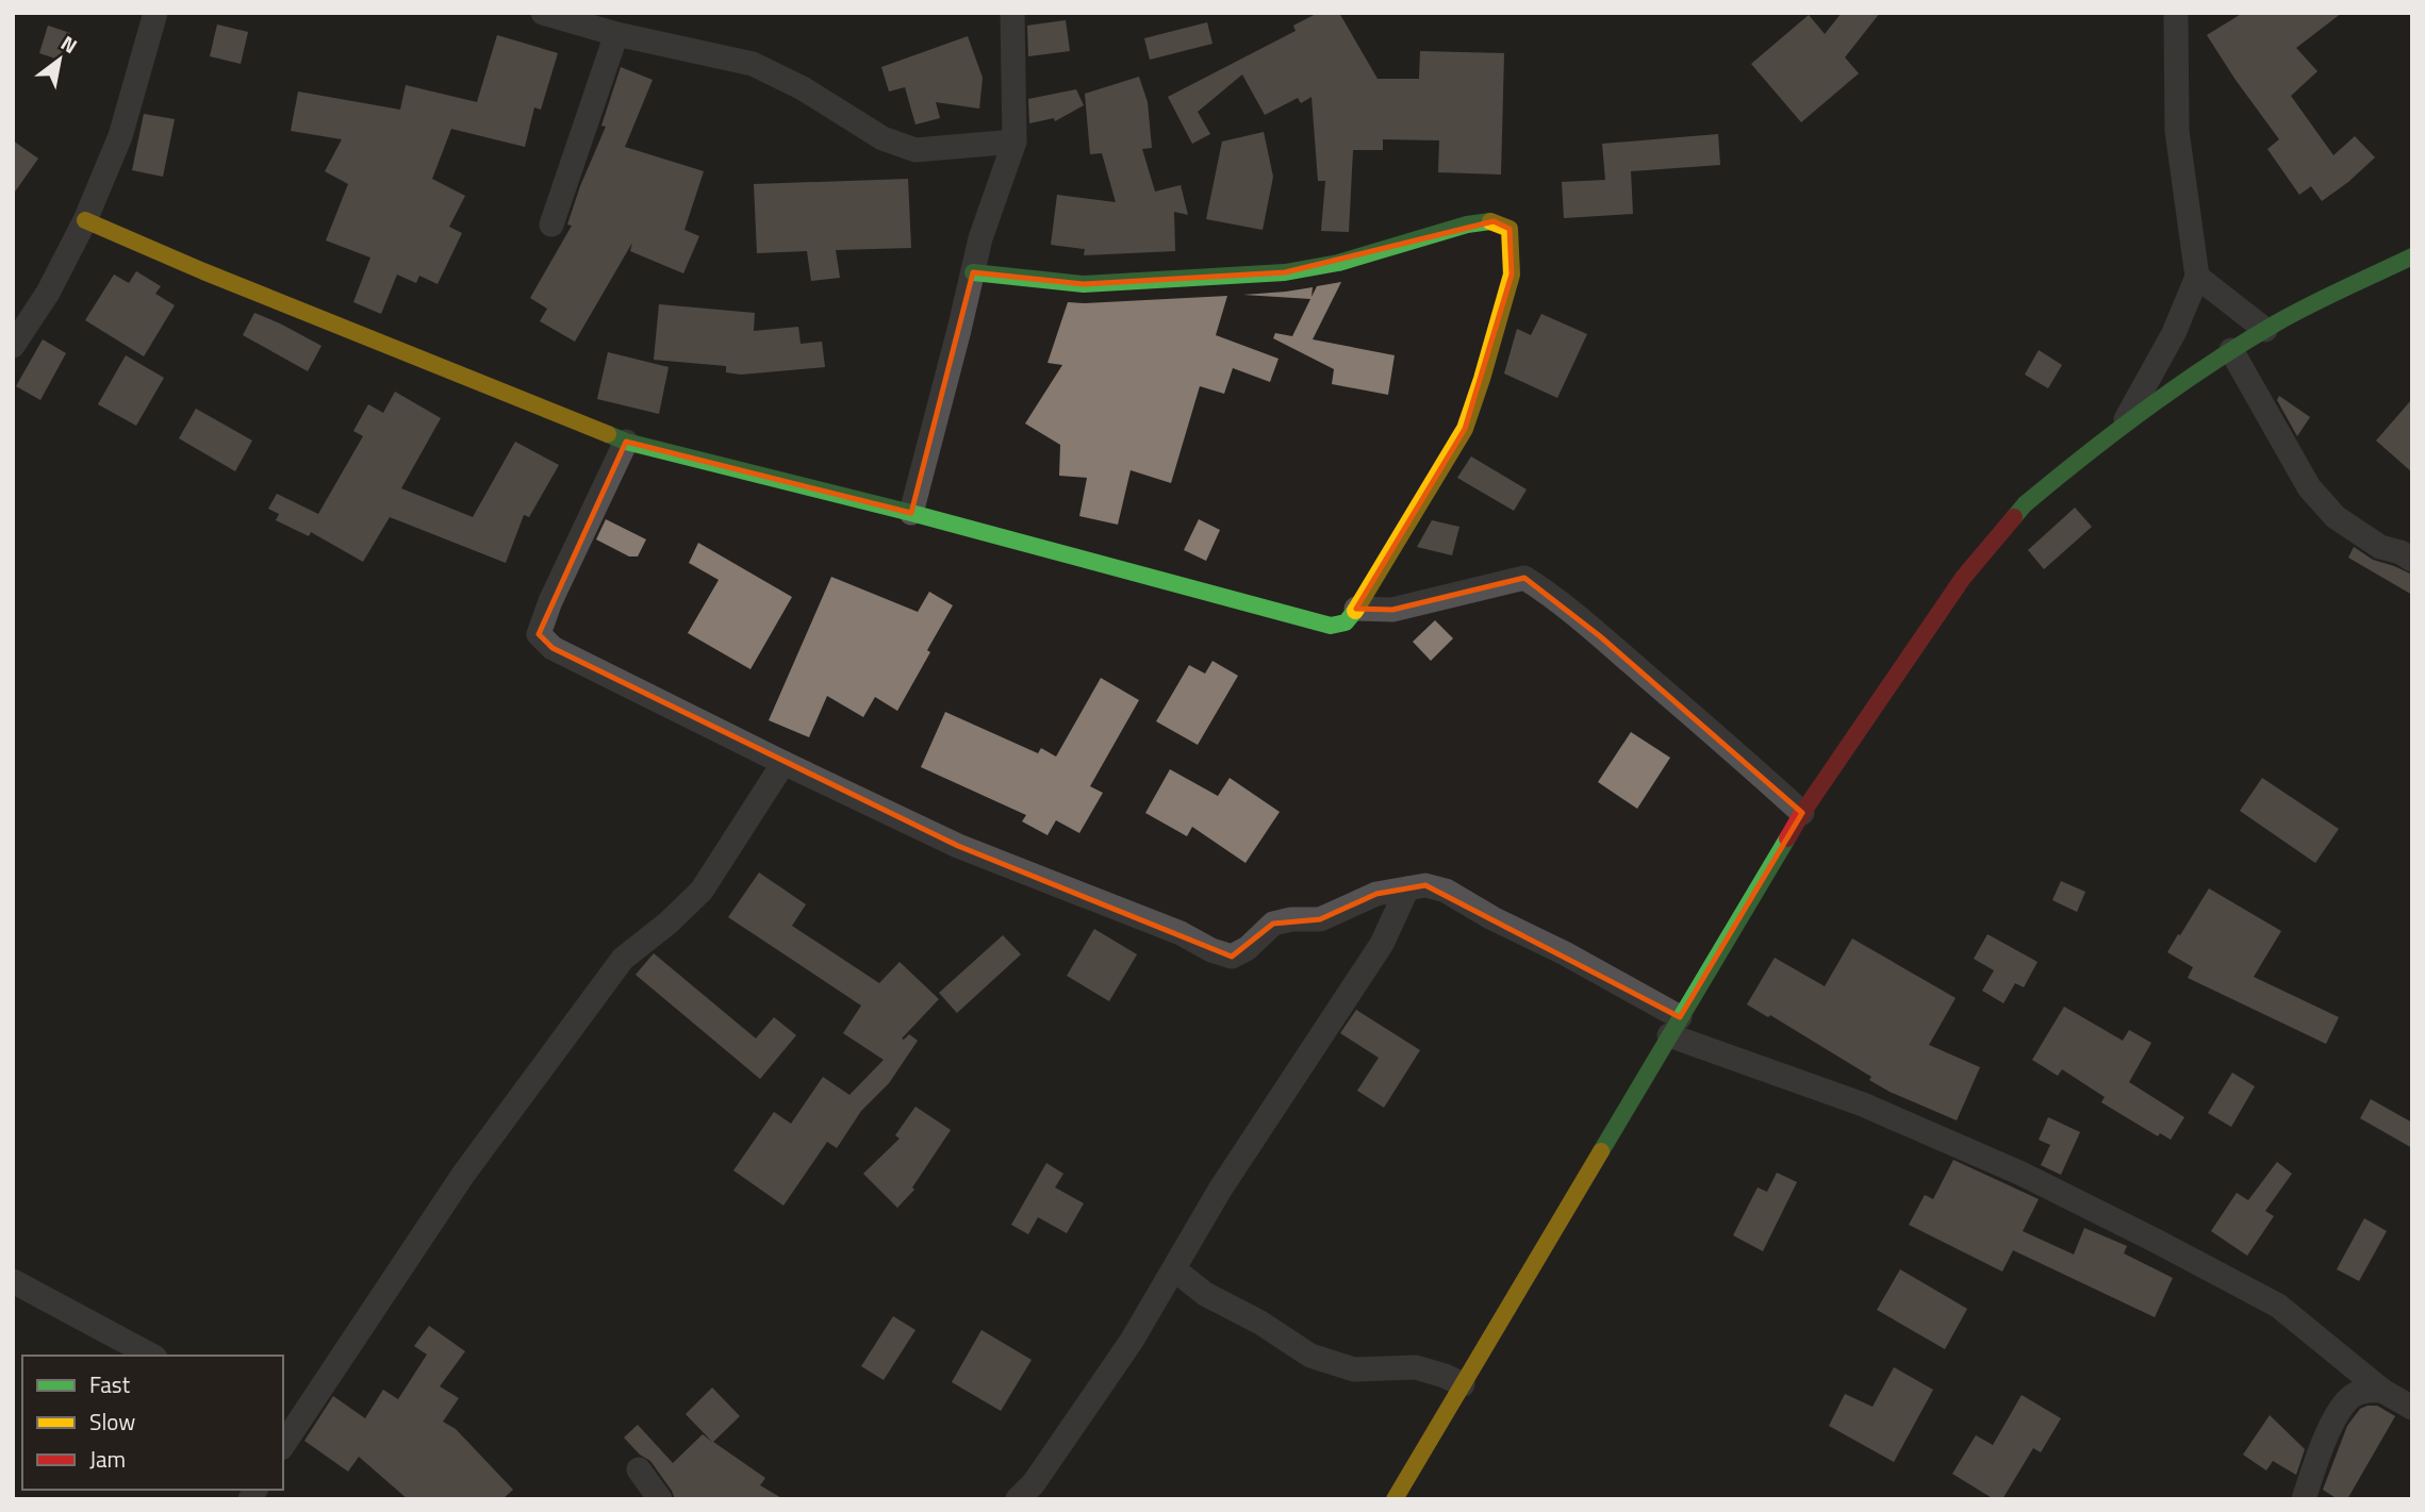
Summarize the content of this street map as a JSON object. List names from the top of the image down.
{
  "legend": ["Fast", "Slow", "Jam"],
  "north": "top right"
}
